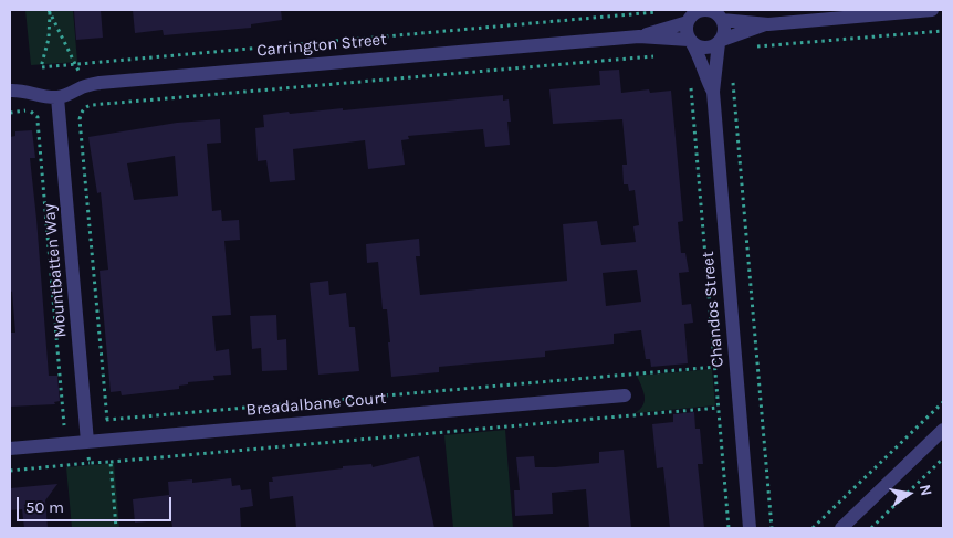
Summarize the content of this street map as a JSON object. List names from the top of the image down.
{
  "streets": {
    "street": [
      "Carrington Street",
      "Mountbatten Way",
      "Chandos Street",
      "Breadalbane Court"
    ]
  },
  "crossings": [
    ["Carrington Street", "Mountbatten Way"],
    ["Mountbatten Way", "Breadalbane Court"]
  ],
  "scale_bar": "50 m",
  "north": "right"
}
